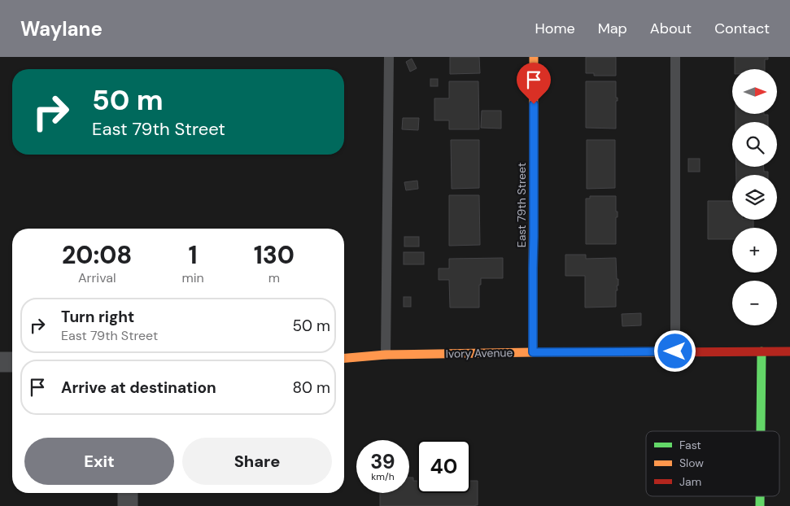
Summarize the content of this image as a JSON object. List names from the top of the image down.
{
  "streets": {
    "street": ["East 79th Street", "Ivory Avenue"]
  },
  "crossings": [
    ["East 79th Street", "Ivory Avenue"]
  ],
  "legend": ["Fast", "Slow", "Jam"],
  "north": "right",
  "page": {
    "header": "Waylane",
    "nav": [
      "Home",
      "Map",
      "About",
      "Contact"
    ],
    "map_buttons": ["+", "−"],
    "turn": ["50 m", "East 79th Street"],
    "eta": [
      "20:08",
      "Arrival",
      "1",
      "min",
      "130",
      "m"
    ],
    "list": [
      {
        "name": "Turn right",
        "note": "East 79th Street",
        "value": "50 m"
      },
      {
        "name": "Arrive at destination",
        "value": "80 m"
      }
    ],
    "buttons": ["Exit", "Share"],
    "speed": "39 km/h",
    "limit": "40"
  }
}
